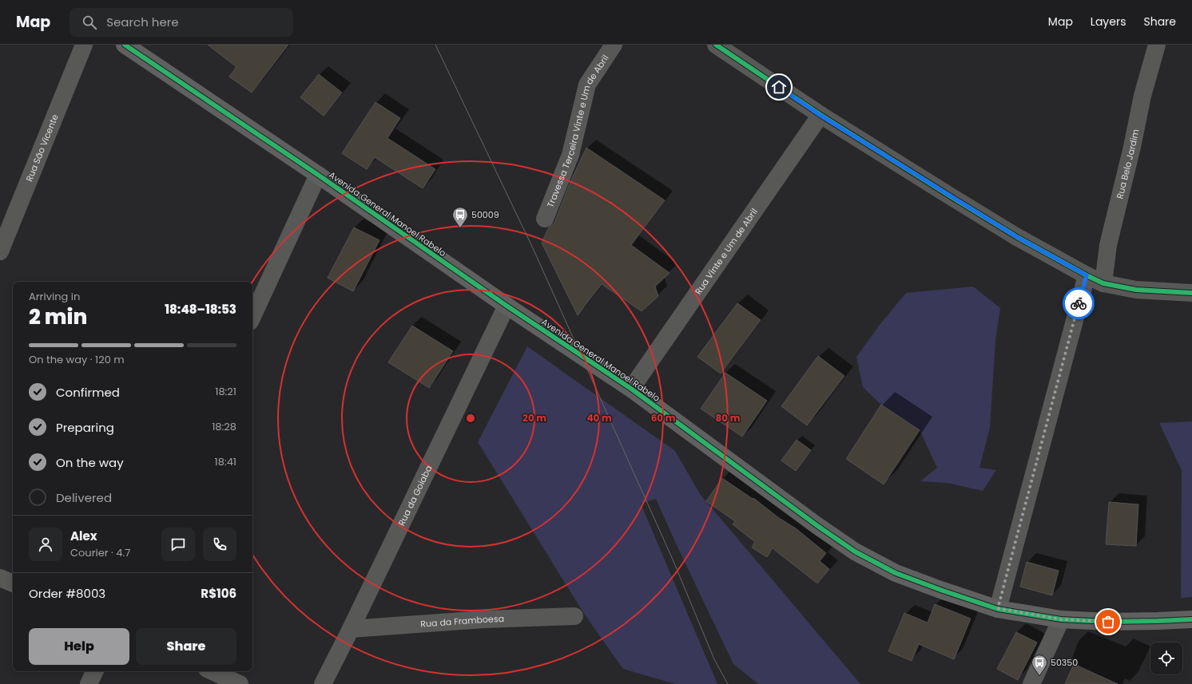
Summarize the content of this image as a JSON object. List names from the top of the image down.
{
  "streets": {
    "main road": ["Avenida General Manoel Rabelo"],
    "street": [
      "Travessa Terceira Vinte e Um de Abril",
      "Rua São Vicente",
      "Rua Belo Jardim",
      "Rua Vinte e Um de Abril",
      "Rua da Goiaba",
      "Rua da Framboesa"
    ]
  },
  "crossings": [
    ["Avenida General Manoel Rabelo", "Rua Vinte e Um de Abril"],
    ["Avenida General Manoel Rabelo", "Rua da Goiaba"],
    ["Rua da Goiaba", "Rua da Framboesa"]
  ],
  "places": {
    "bus stop": ["50009", "50350"]
  },
  "page": {
    "header": "Map",
    "search": "Search here",
    "nav": ["Map", "Layers", "Share"],
    "heading": ["2 min", "Arriving in", "18:48–18:53"],
    "panel": [
      "Alex",
      "Courier · 4.7",
      "Order #8003",
      "R$106"
    ],
    "bar": "On the way · 120 m",
    "list": [
      ["Confirmed", "18:21"],
      ["Preparing", "18:28"],
      ["On the way", "18:41"],
      "Delivered"
    ],
    "buttons": ["Help", "Share"]
  },
  "rings": [
    "20 m",
    "40 m",
    "60 m",
    "80 m"
  ]
}
